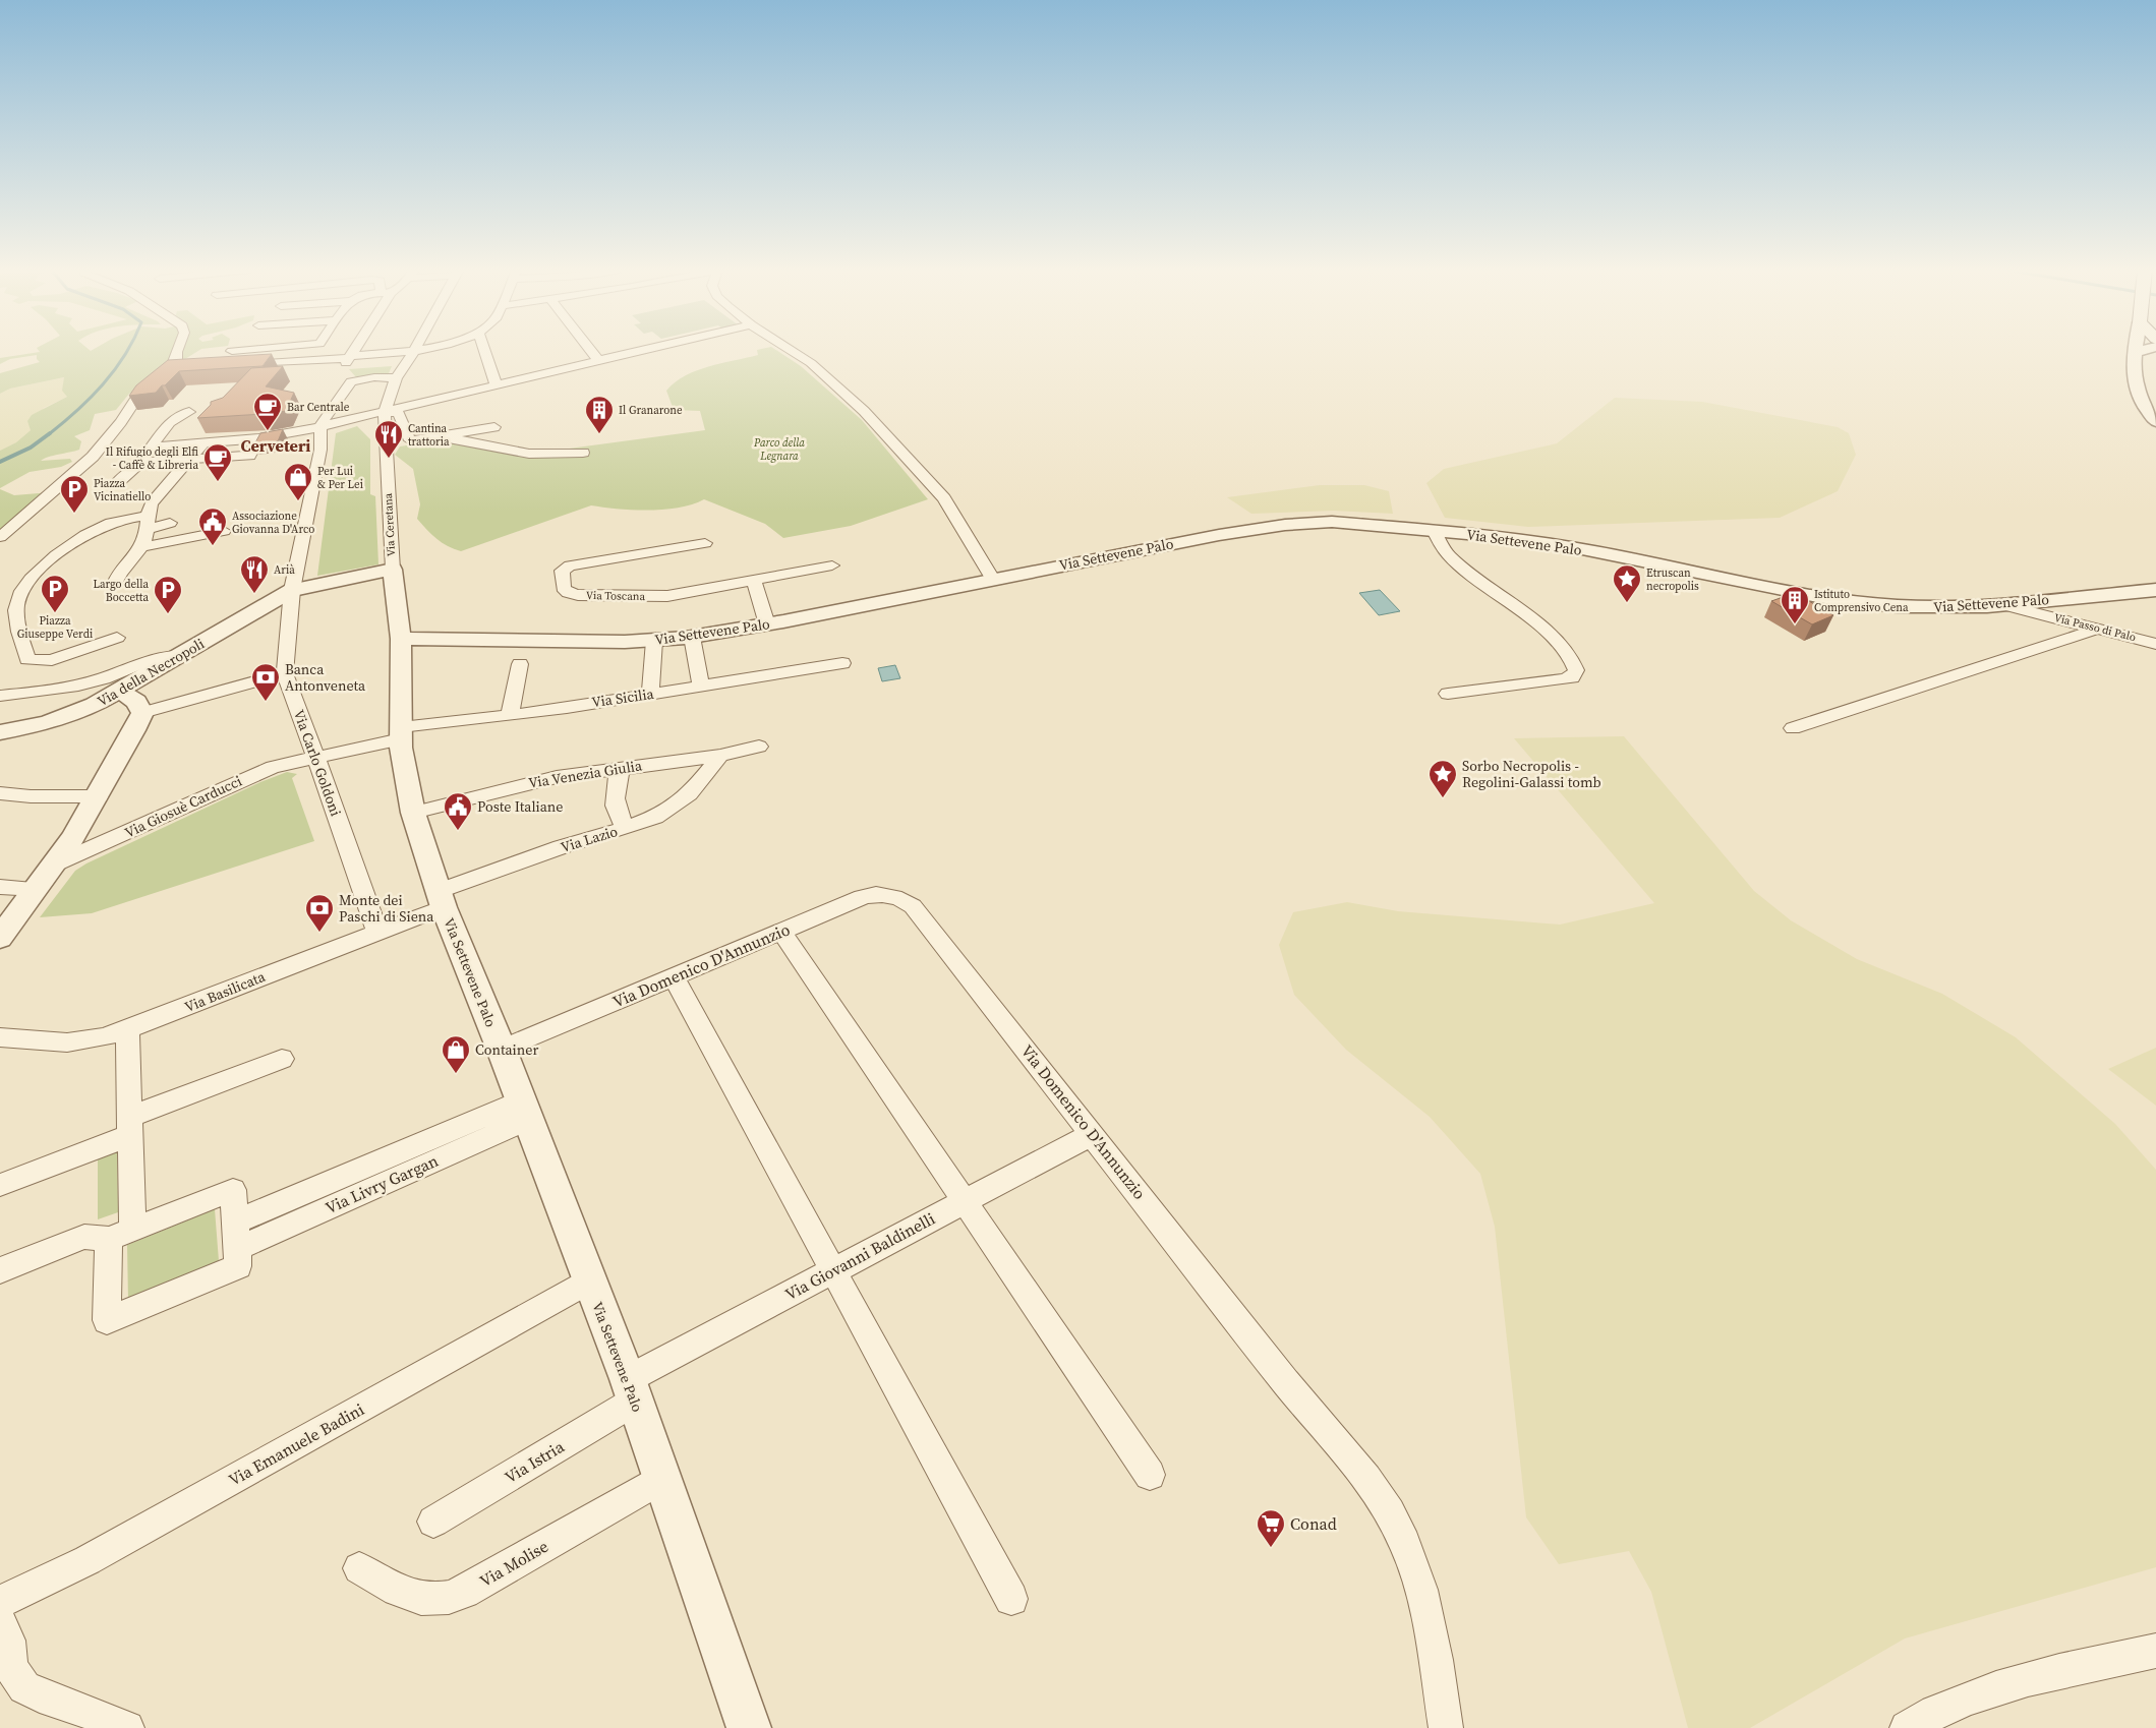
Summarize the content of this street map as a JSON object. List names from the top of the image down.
{
  "streets": {
    "street": [
      "Via Ceretana",
      "Via Settevene Palo",
      "Via Toscana",
      "Via Passo di Palo",
      "Via della Necropoli",
      "Via Sicilia",
      "Via Carlo Goldoni",
      "Via Venezia Giulia",
      "Via Giosuè Carducci",
      "Via Lazio",
      "Via Domenico D'Annunzio",
      "Via Basilicata",
      "Via Livry Gargan",
      "Via Giovanni Baldinelli",
      "Via Emanuele Badini",
      "Via Istria",
      "Via Molise"
    ]
  },
  "crossings": [
    ["Via Ceretana", "Via Settevene Palo"],
    ["Via Ceretana", "Via della Necropoli"],
    ["Via Settevene Palo", "Via Passo di Palo"],
    ["Via Settevene Palo", "Via Sicilia"],
    ["Via Settevene Palo", "Via Venezia Giulia"],
    ["Via Settevene Palo", "Via Giosuè Carducci"],
    ["Via Settevene Palo", "Via Lazio"],
    ["Via Settevene Palo", "Via Domenico D'Annunzio"],
    ["Via Settevene Palo", "Via Basilicata"],
    ["Via Settevene Palo", "Via Livry Gargan"],
    ["Via Settevene Palo", "Via Giovanni Baldinelli"],
    ["Via Settevene Palo", "Via Emanuele Badini"],
    ["Via Settevene Palo", "Via Istria"],
    ["Via Settevene Palo", "Via Molise"],
    ["Via della Necropoli", "Via Carlo Goldoni"],
    ["Via Sicilia", "Via Giosuè Carducci"],
    ["Via Carlo Goldoni", "Via Giosuè Carducci"],
    ["Via Carlo Goldoni", "Via Basilicata"],
    ["Via Venezia Giulia", "Via Lazio"],
    ["Via Lazio", "Via Basilicata"],
    ["Via Domenico D'Annunzio", "Via Giovanni Baldinelli"],
    ["Via Giovanni Baldinelli", "Via Istria"]
  ],
  "districts": ["Cerveteri"],
  "parks": ["Parco della Legnara"],
  "places": {
    "cafe": ["Bar Centrale", "Il Rifugio degli Elfi - Caffè & Libreria"],
    "building": ["Il Granarone", "Istituto Comprensivo Cena"],
    "restaurant": ["Cantina trattoria", "Arià"],
    "shop": ["Per Lui & Per Lei", "Container"],
    "parking": ["Piazza Vicinatiello", "Piazza Giuseppe Verdi", "Largo della Boccetta"],
    "public building": ["Associazione Giovanna D'Arco", "Poste Italiane"],
    "place": ["Etruscan necropolis", "Sorbo Necropolis - Regolini-Galassi tomb"],
    "bank": ["Banca Antonveneta", "Monte dei Paschi di Siena"],
    "supermarket": ["Conad"]
  }
}
